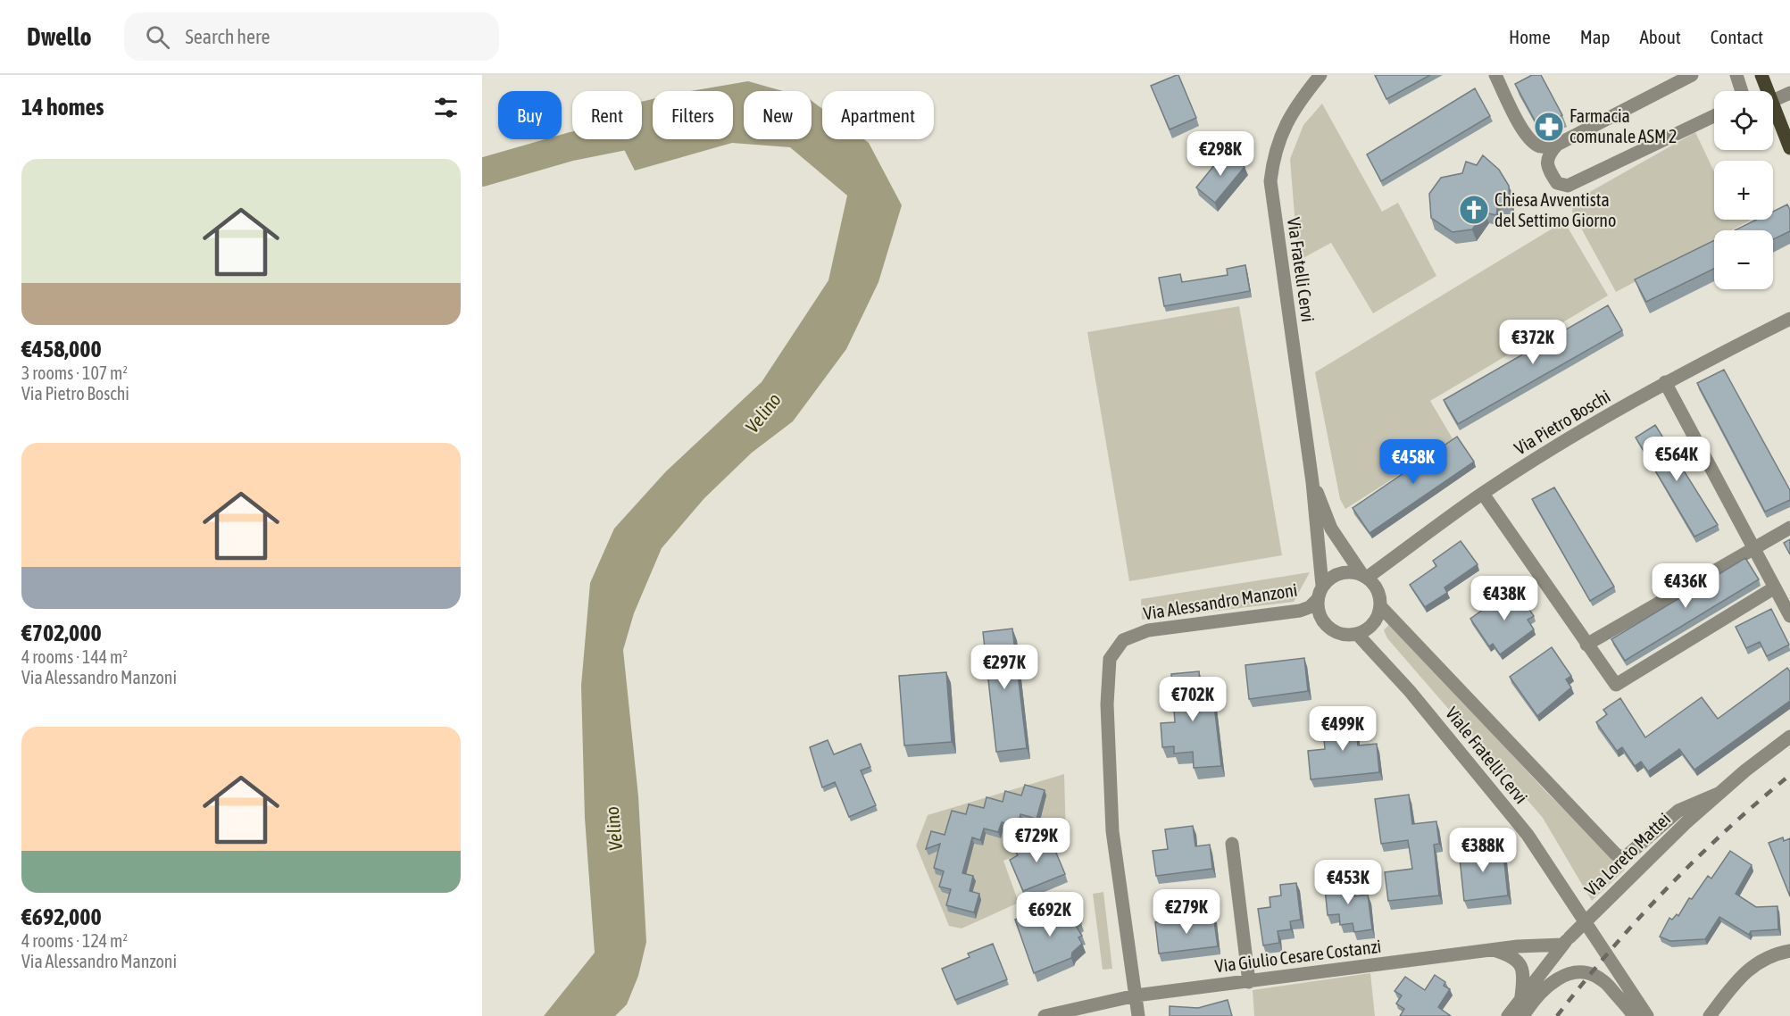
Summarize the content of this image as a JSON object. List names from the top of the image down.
{
  "streets": {
    "street": [
      "Via Fratelli Cervi",
      "Via Pietro Boschi",
      "Via Alessandro Manzoni",
      "Viale Fratelli Cervi",
      "Via Loreto Mattei",
      "Via Giulio Cesare Costanzi"
    ]
  },
  "crossings": [
    ["Via Fratelli Cervi", "Via Pietro Boschi"],
    ["Via Fratelli Cervi", "Via Alessandro Manzoni"],
    ["Via Fratelli Cervi", "Viale Fratelli Cervi"],
    ["Via Pietro Boschi", "Via Alessandro Manzoni"],
    ["Via Pietro Boschi", "Viale Fratelli Cervi"],
    ["Via Alessandro Manzoni", "Viale Fratelli Cervi"],
    ["Via Alessandro Manzoni", "Via Giulio Cesare Costanzi"],
    ["Via Loreto Mattei", "Via Giulio Cesare Costanzi"]
  ],
  "water": ["Velino"],
  "places": {
    "pharmacy": ["Farmacia comunale ASM 2"],
    "church": ["Chiesa Avventista del Settimo Giorno"]
  },
  "page": {
    "header": "Dwello",
    "search": "Search here",
    "nav": [
      "Home",
      "Map",
      "About",
      "Contact"
    ],
    "heading": "14 homes",
    "map_buttons": ["+", "−"],
    "chip": [
      "Buy",
      "Rent",
      "Filters",
      "New",
      "Apartment"
    ],
    "price": [
      "€298K",
      "€372K",
      "€564K",
      "€458K",
      "€436K",
      "€438K",
      "€297K",
      "€702K",
      "€499K",
      "€729K",
      "€388K",
      "€453K",
      "€279K",
      "€692K"
    ],
    "list": [
      {
        "name": "€458,000",
        "note": "3 rooms · 107 m² · Via Pietro Boschi"
      },
      {
        "name": "€702,000",
        "note": "4 rooms · 144 m² · Via Alessandro Manzoni"
      },
      {
        "name": "€692,000",
        "note": "4 rooms · 124 m² · Via Alessandro Manzoni"
      }
    ]
  }
}
